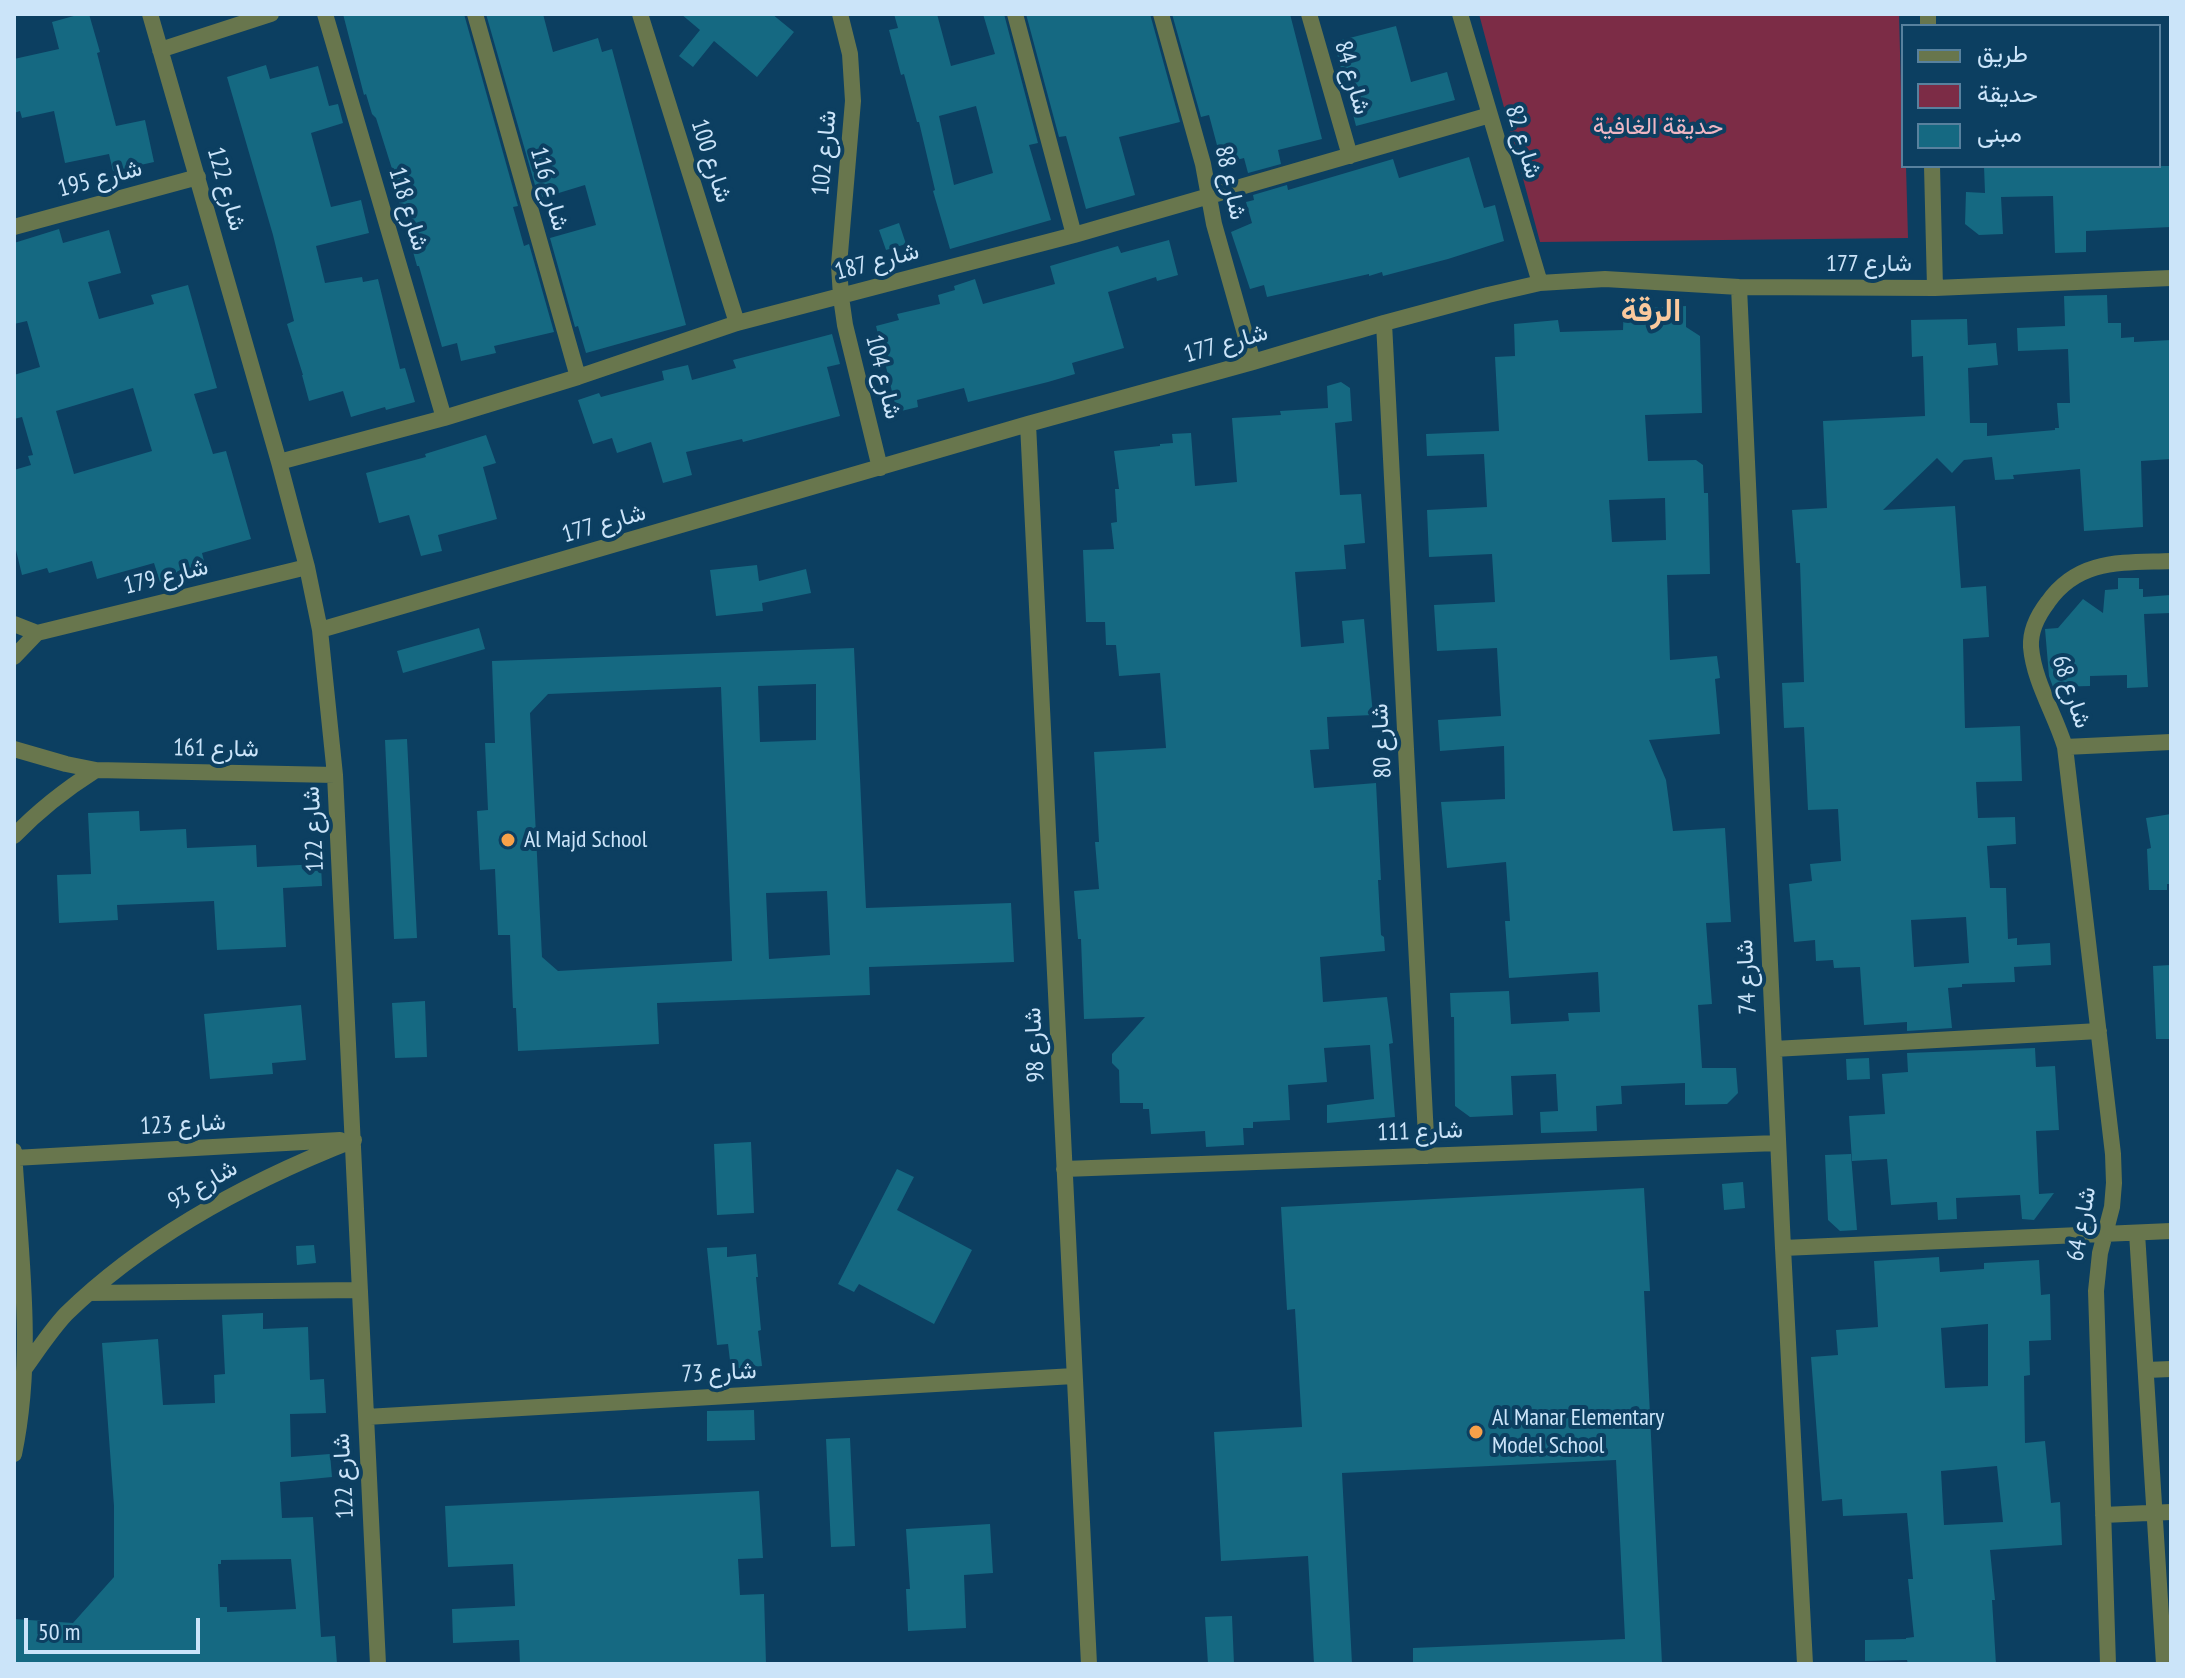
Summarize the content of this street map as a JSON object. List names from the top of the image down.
{
  "streets": {
    "street": [
      "شارع 84",
      "شارع 82",
      "شارع 102",
      "شارع 100",
      "شارع 195",
      "شارع 88",
      "شارع 122",
      "شارع 116",
      "شارع 118",
      "شارع 187",
      "شارع 177",
      "شارع 104",
      "شارع 179",
      "شارع 68",
      "شارع 80",
      "شارع 161",
      "شارع 74",
      "شارع 98",
      "شارع 123",
      "شارع 111",
      "شارع 93",
      "شارع 64",
      "شارع 73"
    ]
  },
  "crossings": [
    ["شارع 84", "شارع 187"],
    ["شارع 82", "شارع 187"],
    ["شارع 82", "شارع 177"],
    ["شارع 102", "شارع 187"],
    ["شارع 102", "شارع 104"],
    ["شارع 100", "شارع 187"],
    ["شارع 195", "شارع 122"],
    ["شارع 88", "شارع 187"],
    ["شارع 88", "شارع 177"],
    ["شارع 122", "شارع 187"],
    ["شارع 122", "شارع 177"],
    ["شارع 122", "شارع 179"],
    ["شارع 122", "شارع 161"],
    ["شارع 122", "شارع 123"],
    ["شارع 122", "شارع 93"],
    ["شارع 122", "شارع 73"],
    ["شارع 116", "شارع 187"],
    ["شارع 118", "شارع 187"],
    ["شارع 187", "شارع 104"],
    ["شارع 177", "شارع 104"],
    ["شارع 177", "شارع 80"],
    ["شارع 177", "شارع 74"],
    ["شارع 177", "شارع 98"],
    ["شارع 68", "شارع 64"],
    ["شارع 80", "شارع 111"],
    ["شارع 74", "شارع 111"],
    ["شارع 98", "شارع 111"],
    ["شارع 98", "شارع 73"],
    ["شارع 123", "شارع 93"]
  ],
  "districts": ["الرقة"],
  "parks": ["حديقة الغافية"],
  "places": ["Al Majd School", "Al Manar Elementary Model School"],
  "legend": ["طريق", "حديقة", "مبنى"],
  "scale_bar": "50 m"
}
